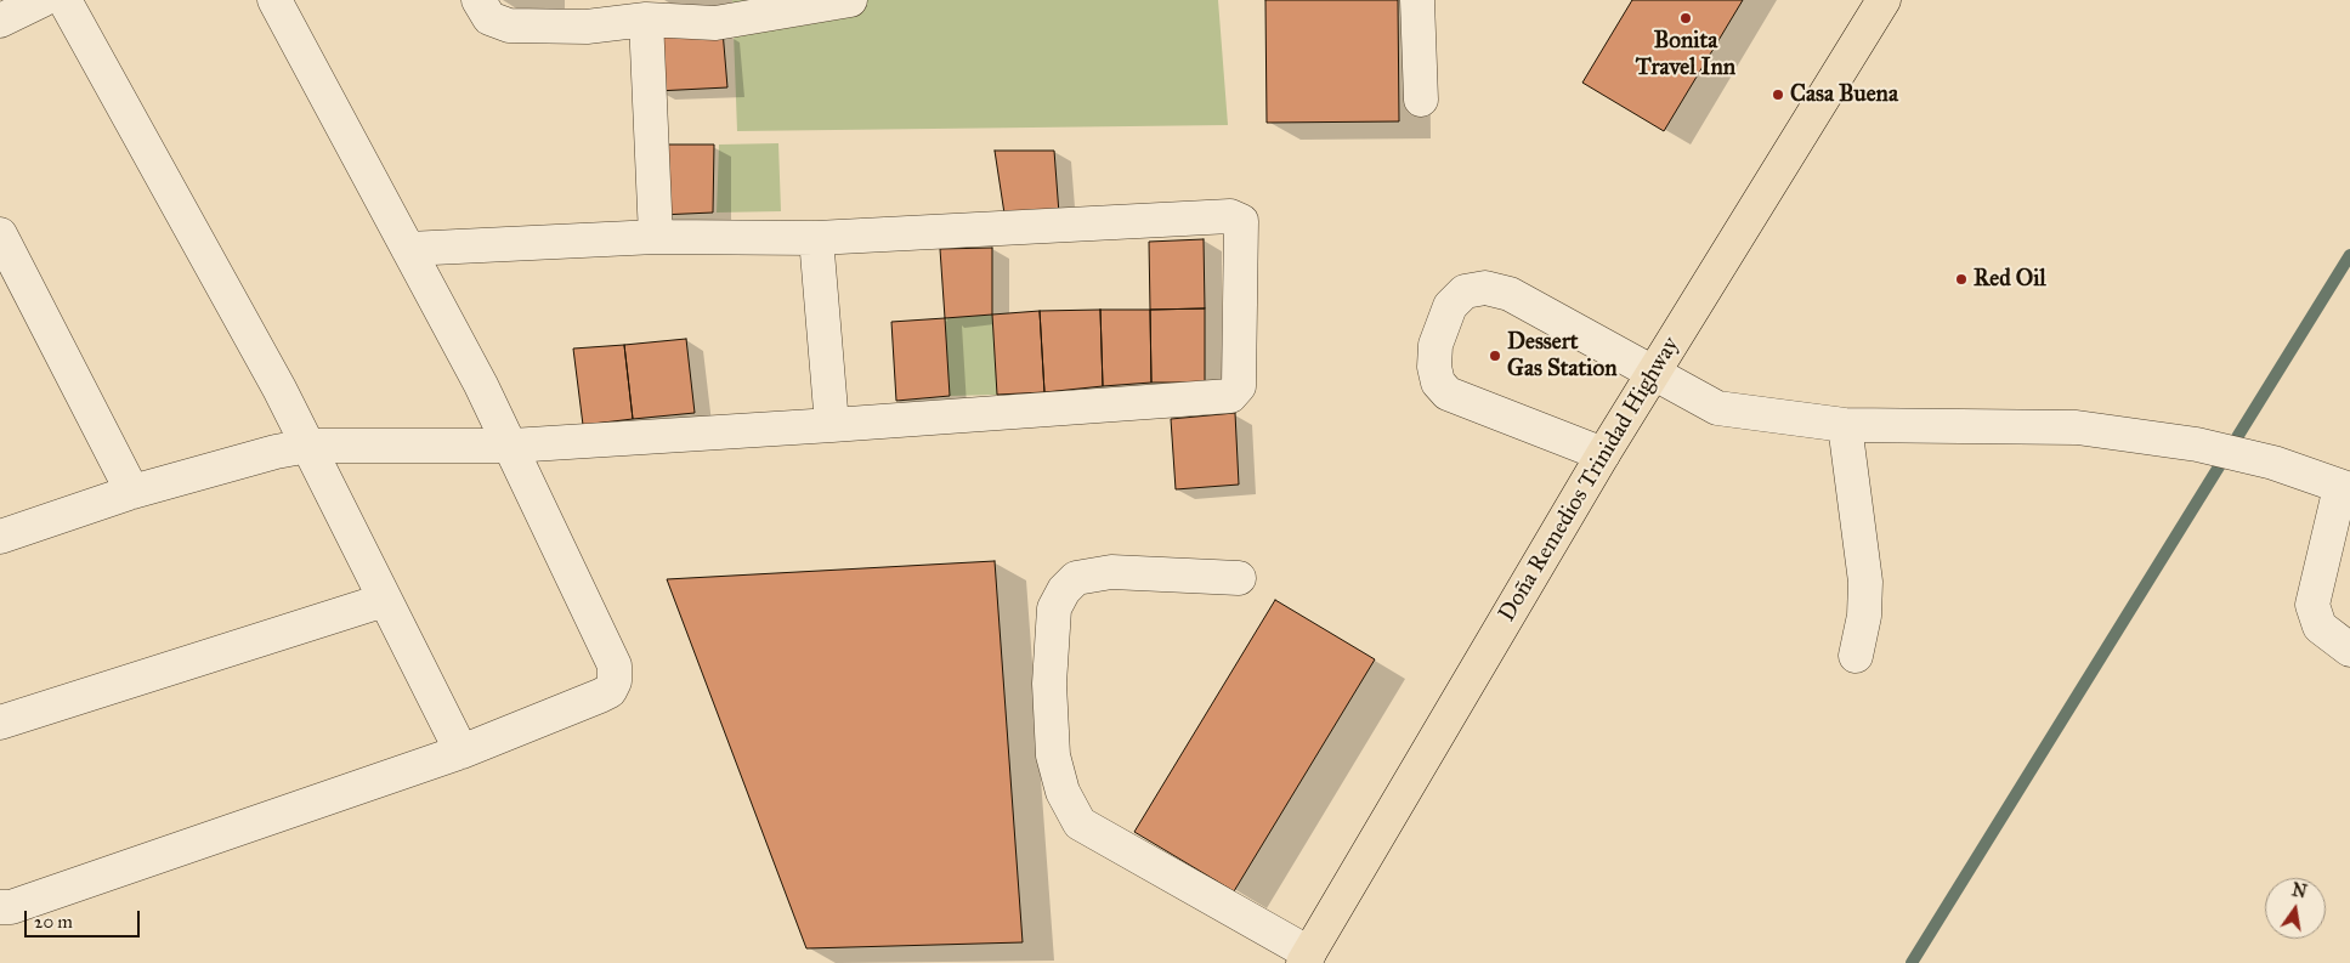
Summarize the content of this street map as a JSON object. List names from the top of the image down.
{
  "streets": {
    "highway": ["Doña Remedios Trinidad Highway"]
  },
  "places": [
    "Bonita Travel Inn",
    "Casa Buena",
    "Red Oil",
    "Dessert Gas Station"
  ],
  "scale_bar": "20 m",
  "north": "top"
}
